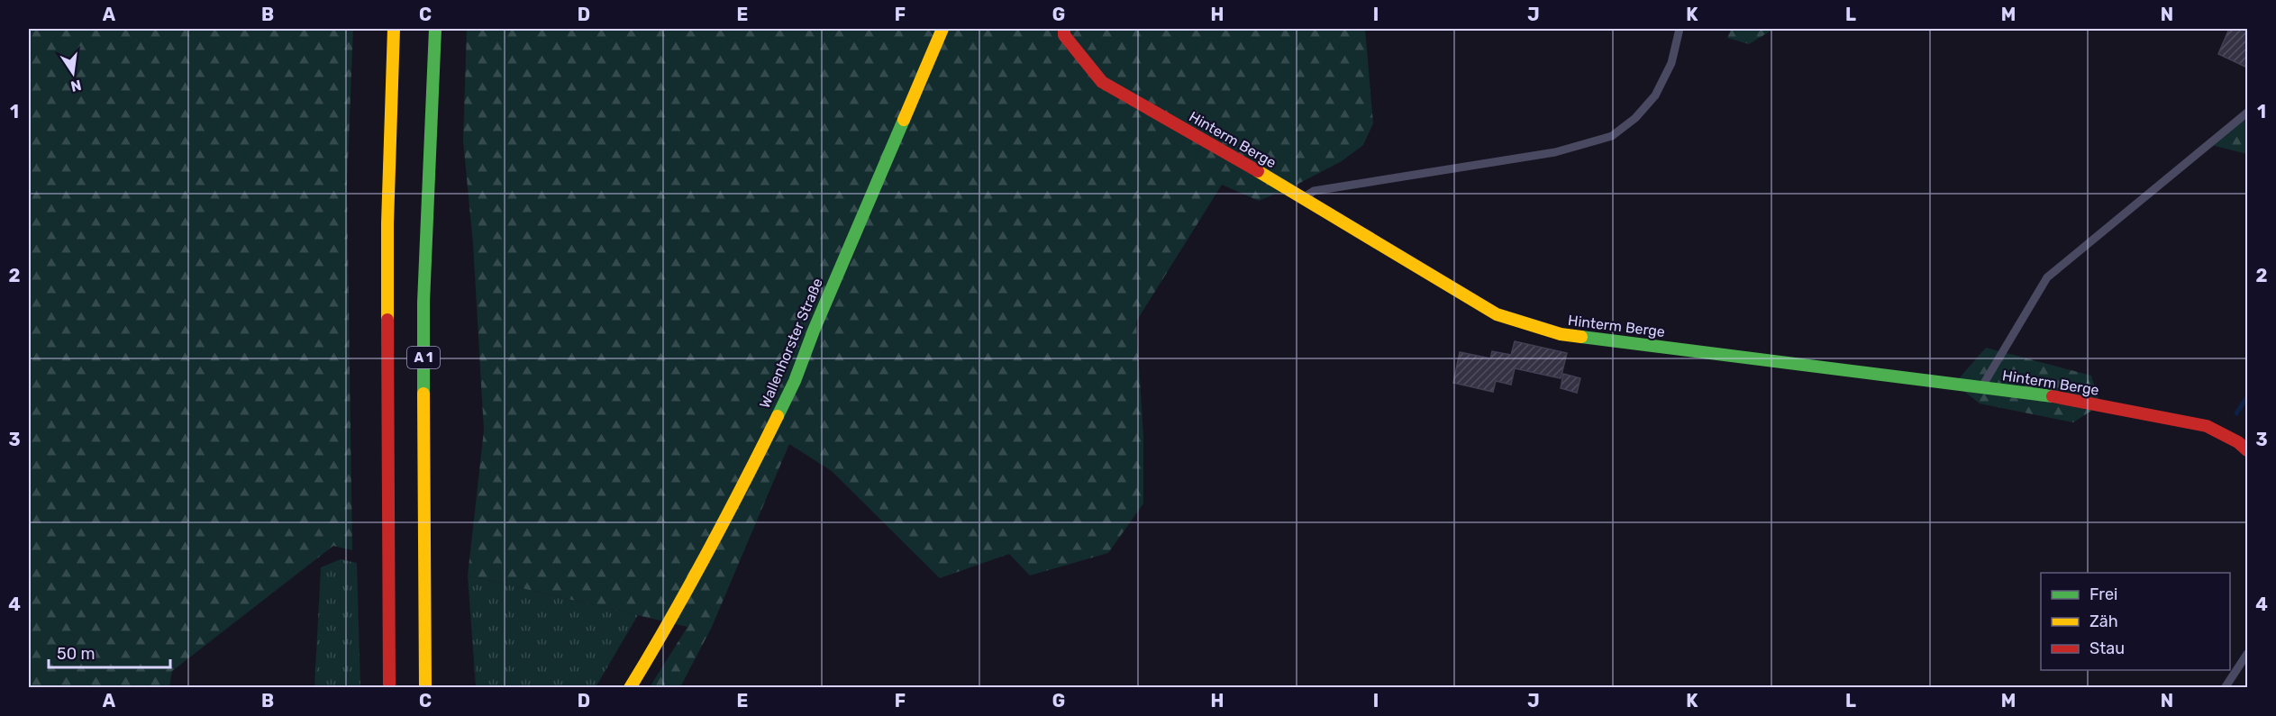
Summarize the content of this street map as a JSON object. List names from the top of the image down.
{
  "streets": {
    "main road": ["Hinterm Berge", "Wallenhorster Straße", "A 1"]
  },
  "legend": ["Frei", "Zäh", "Stau"],
  "scale_bar": "50 m",
  "north": "bottom",
  "grid": {
    "columns": [
      "A",
      "B",
      "C",
      "D",
      "E",
      "F",
      "G",
      "H",
      "I",
      "J",
      "K",
      "L",
      "M",
      "N"
    ],
    "rows": [
      "1",
      "2",
      "3",
      "4"
    ]
  }
}
